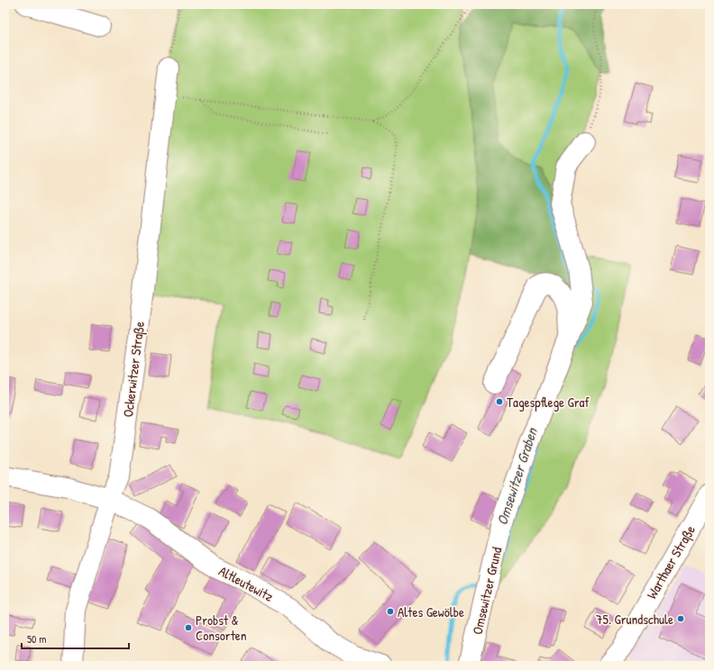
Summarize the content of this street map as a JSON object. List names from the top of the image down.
{
  "streets": {
    "street": [
      "Ockerwitzer Straße",
      "Warthaer Straße",
      "Altleutewitz",
      "Omsewitzer Grund"
    ]
  },
  "crossings": [
    ["Ockerwitzer Straße", "Altleutewitz"]
  ],
  "water": ["Omsewitzer Graben"],
  "places": [
    "Tagespflege Graf",
    "Altes Gewölbe",
    "75. Grundschule",
    "Probst & Consorten"
  ],
  "scale_bar": "50 m"
}
